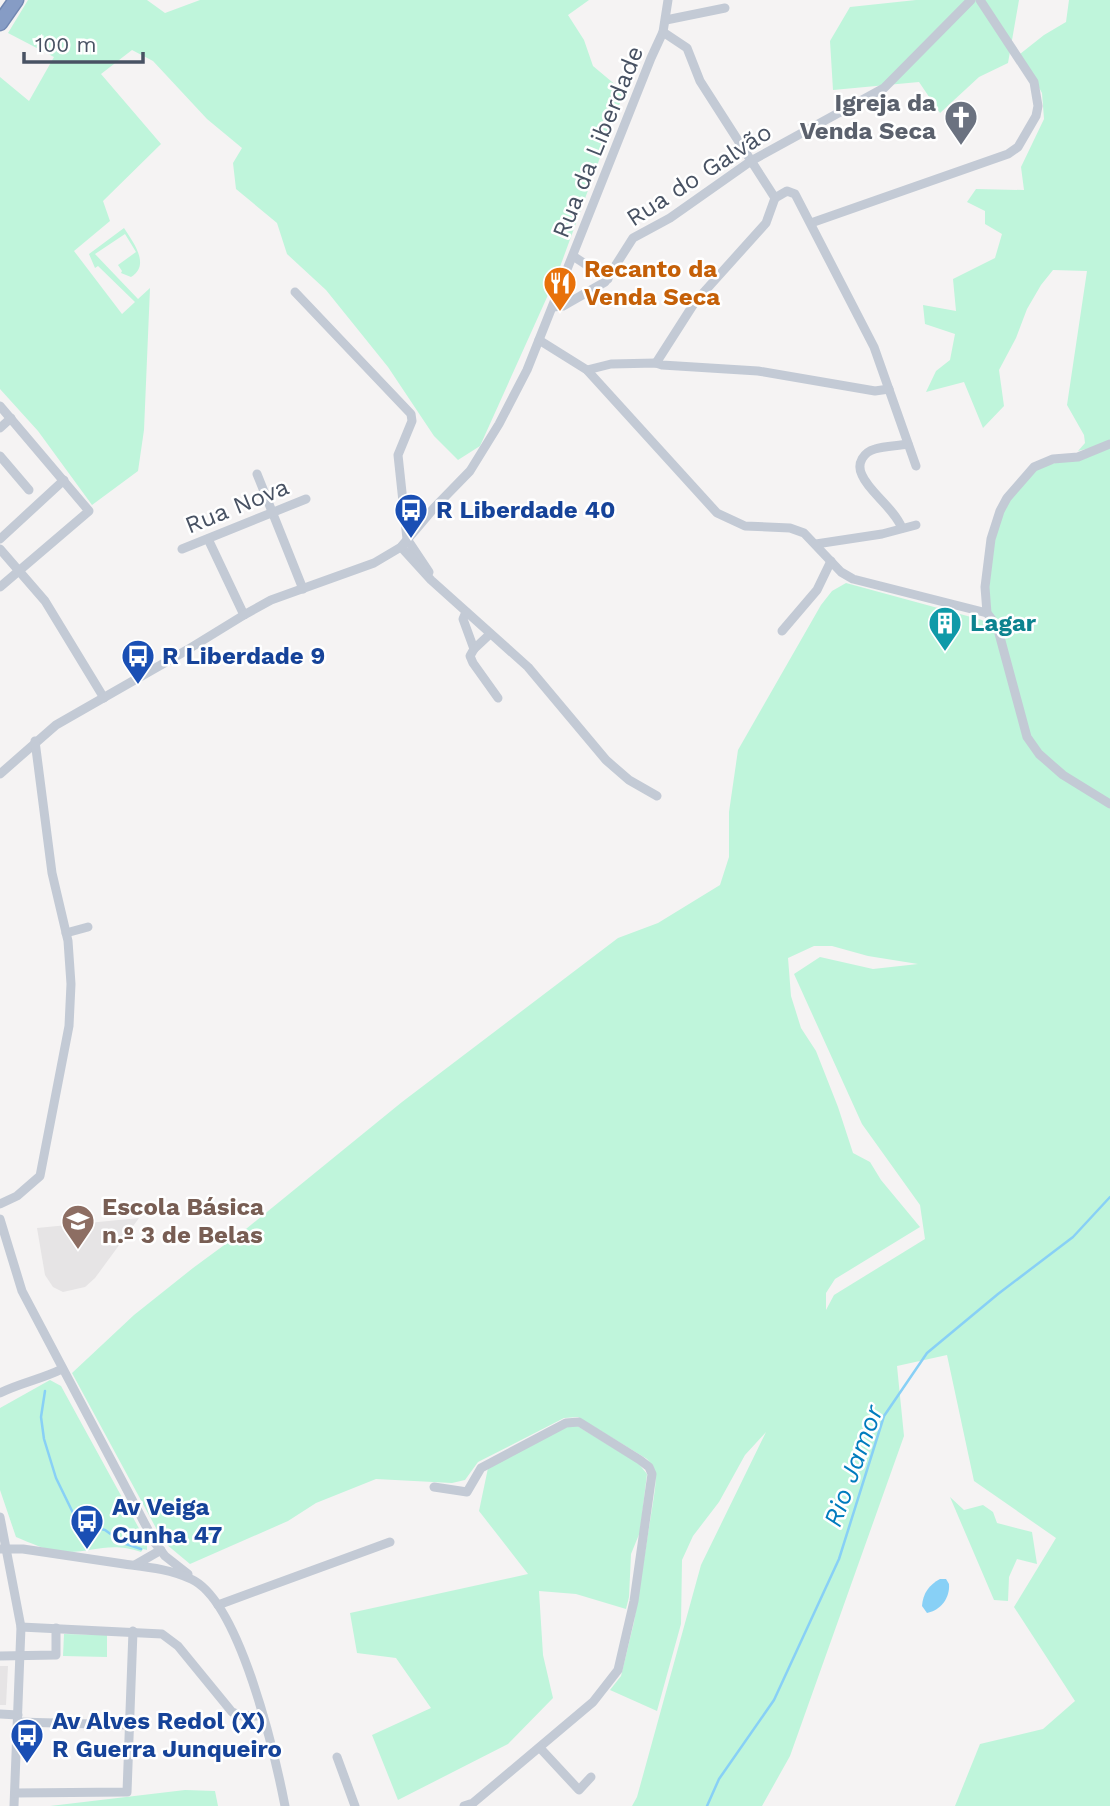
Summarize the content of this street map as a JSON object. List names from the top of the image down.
{
  "streets": {
    "street": ["Rua da Liberdade", "Rua do Galvão", "Rua Nova"]
  },
  "crossings": [
    ["Rua da Liberdade", "Rua do Galvão"]
  ],
  "water": ["Rio Jamor"],
  "places": {
    "church": ["Igreja da Venda Seca"],
    "restaurant": ["Recanto da Venda Seca"],
    "bus stop": [
      "R Liberdade 40",
      "R Liberdade 9",
      "Av Veiga Cunha 47",
      "Av Alves Redol (X) R Guerra Junqueiro"
    ],
    "building": ["Lagar"],
    "school or university": ["Escola Básica n.º 3 de Belas"]
  },
  "scale_bar": "100 m"
}
